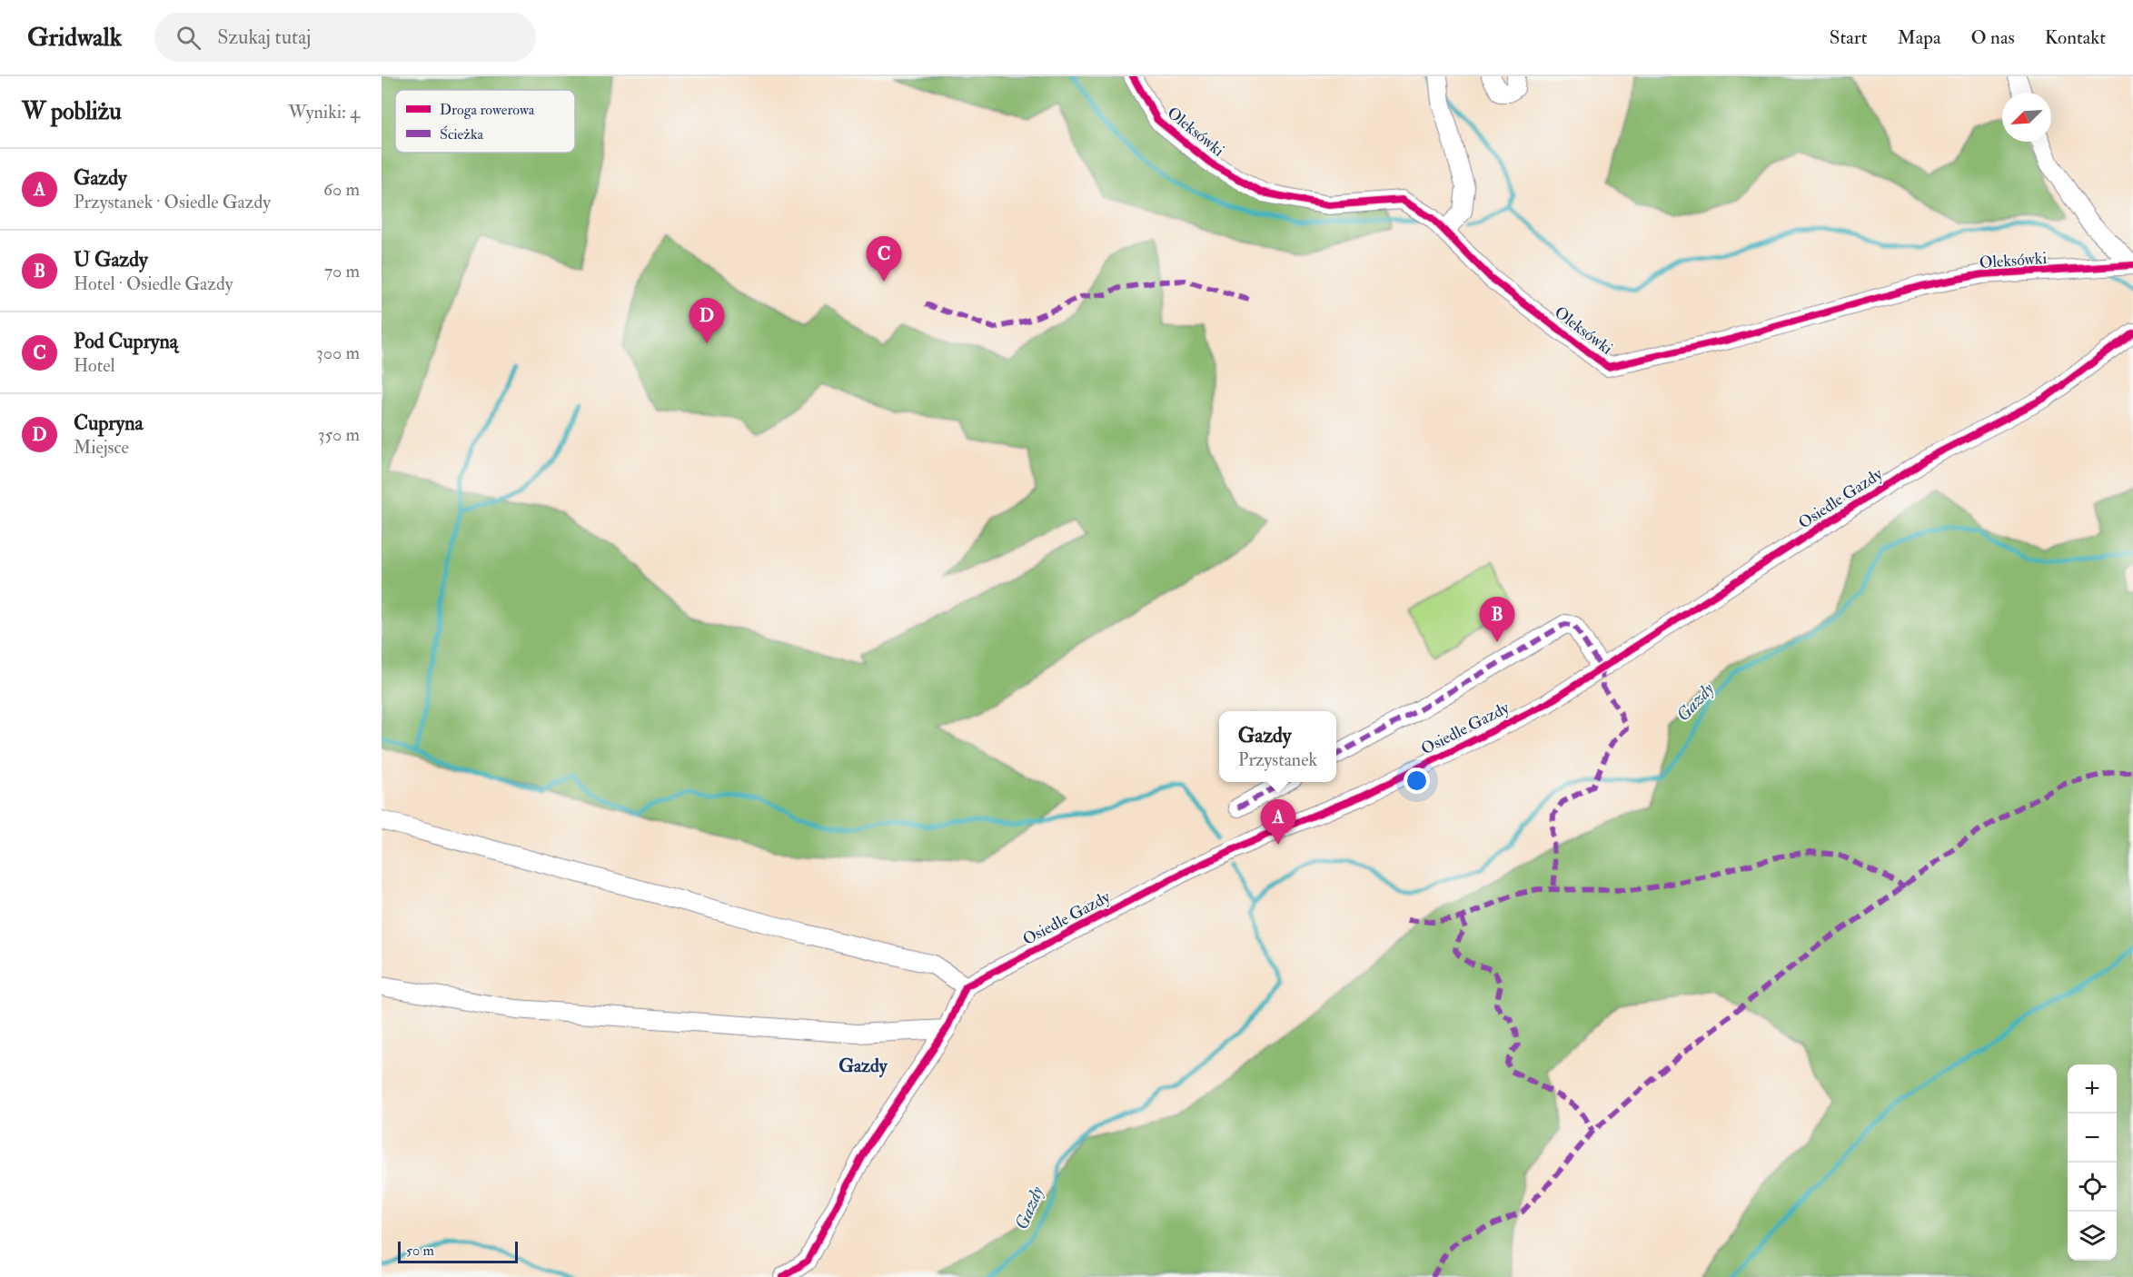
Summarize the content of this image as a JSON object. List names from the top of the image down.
{
  "streets": {
    "street": ["Oleksówki", "Osiedle Gazdy"]
  },
  "districts": ["Gazdy"],
  "water": ["Gazdy"],
  "legend": ["Droga rowerowa", "Ścieżka"],
  "scale_bar": "50 m",
  "north": "bottom left",
  "page": {
    "header": "Gridwalk",
    "search": "Szukaj tutaj",
    "nav": [
      "Start",
      "Mapa",
      "O nas",
      "Kontakt"
    ],
    "heading": ["W pobliżu", "Wyniki: 4"],
    "list": [
      {
        "mark": "A",
        "name": "Gazdy",
        "note": "Przystanek · Osiedle Gazdy",
        "value": "60 m"
      },
      {
        "mark": "B",
        "name": "U Gazdy",
        "note": "Hotel · Osiedle Gazdy",
        "value": "70 m"
      },
      {
        "mark": "C",
        "name": "Pod Cupryną",
        "note": "Hotel",
        "value": "300 m"
      },
      {
        "mark": "D",
        "name": "Cupryna",
        "note": "Miejsce",
        "value": "350 m"
      }
    ],
    "pins": [
      "C",
      "D",
      "B",
      "A"
    ],
    "popup": ["Gazdy", "Przystanek"],
    "map_buttons": ["+", "−"],
    "scale": "50 m"
  }
}
